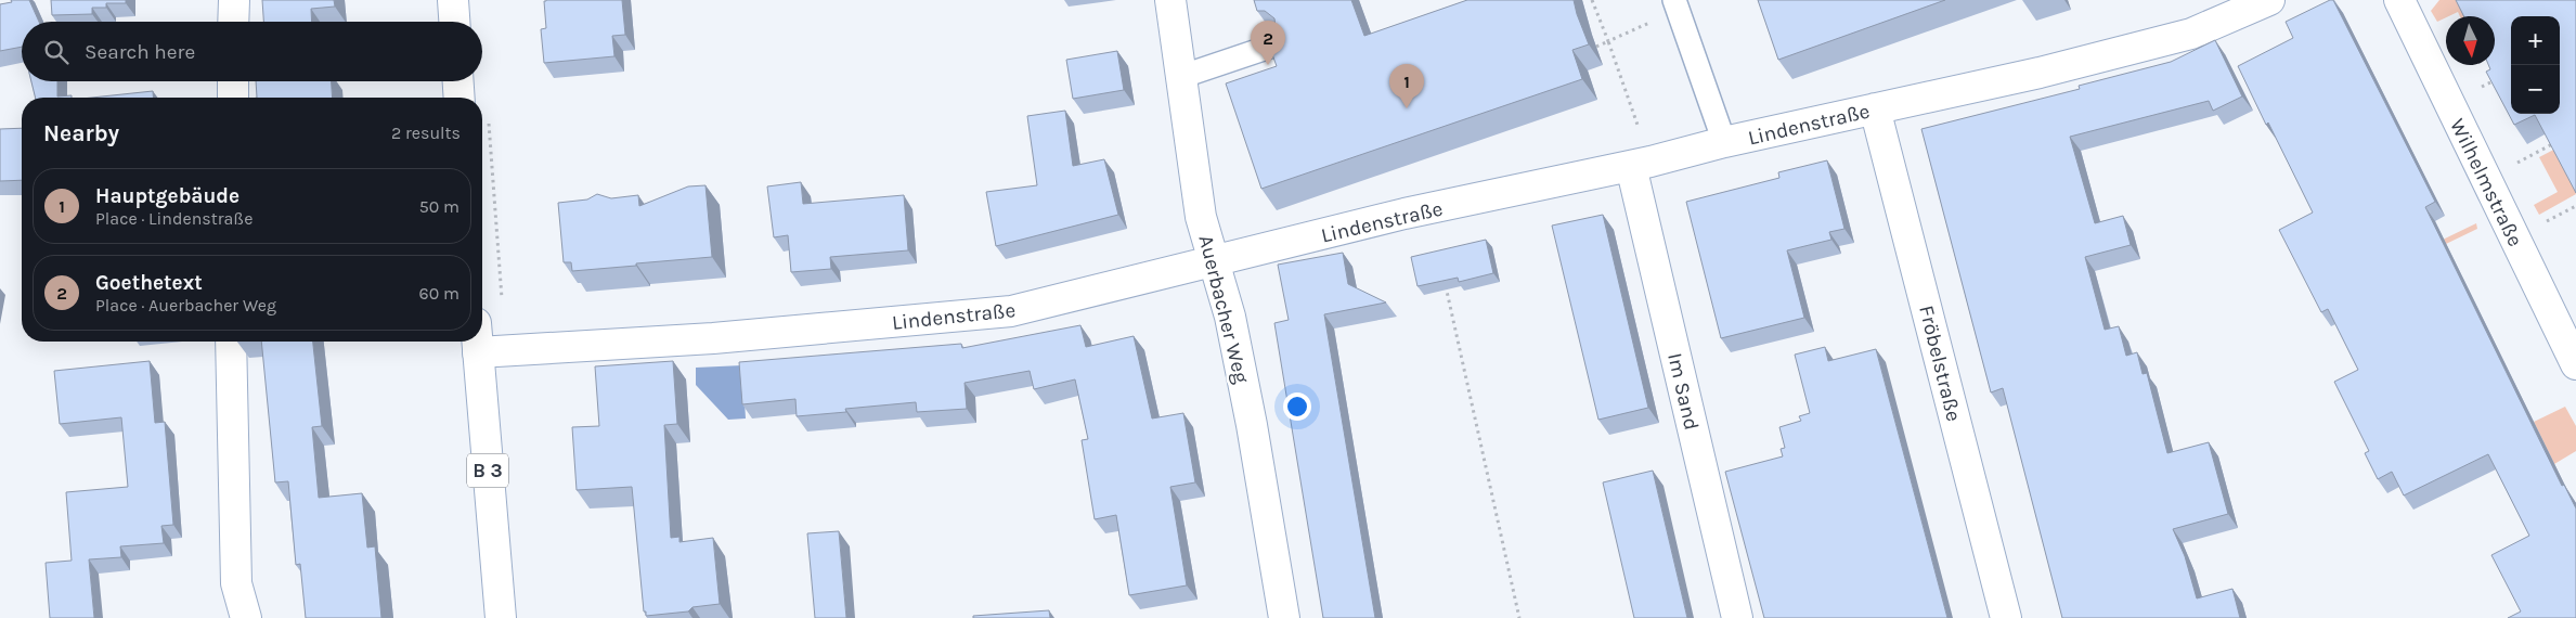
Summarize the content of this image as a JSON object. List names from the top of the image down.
{
  "streets": {
    "street": [
      "Lindenstraße",
      "Wilhelmstraße",
      "Auerbacher Weg",
      "Fröbelstraße",
      "Im Sand",
      "B 3"
    ]
  },
  "crossings": [
    ["Lindenstraße", "Auerbacher Weg"],
    ["Lindenstraße", "Fröbelstraße"],
    ["Lindenstraße", "Im Sand"],
    ["Lindenstraße", "B 3"]
  ],
  "north": "bottom",
  "page": {
    "map_buttons": ["+", "−"],
    "pins": ["2", "1"],
    "search": "Search here",
    "heading": ["Nearby", "2 results"],
    "list": [
      {
        "mark": "1",
        "name": "Hauptgebäude",
        "note": "Place · Lindenstraße",
        "value": "50 m"
      },
      {
        "mark": "2",
        "name": "Goethetext",
        "note": "Place · Auerbacher Weg",
        "value": "60 m"
      }
    ]
  }
}
